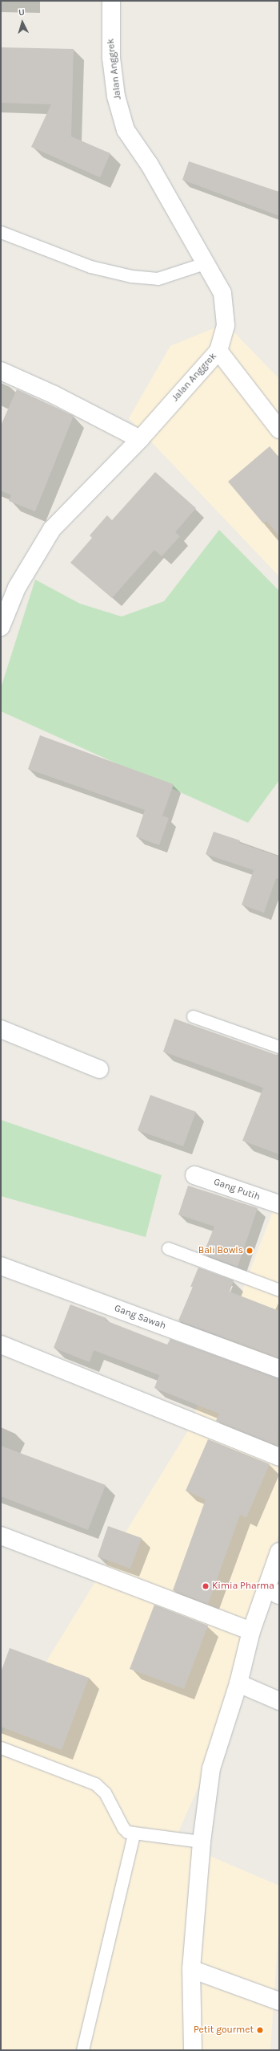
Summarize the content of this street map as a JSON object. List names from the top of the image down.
{
  "streets": {
    "street": ["Jalan Anggrek", "Gang Putih", "Gang Sawah"]
  },
  "places": ["Bali Bowls", "Kimia Pharma", "Petit gourmet"],
  "north": "top"
}
